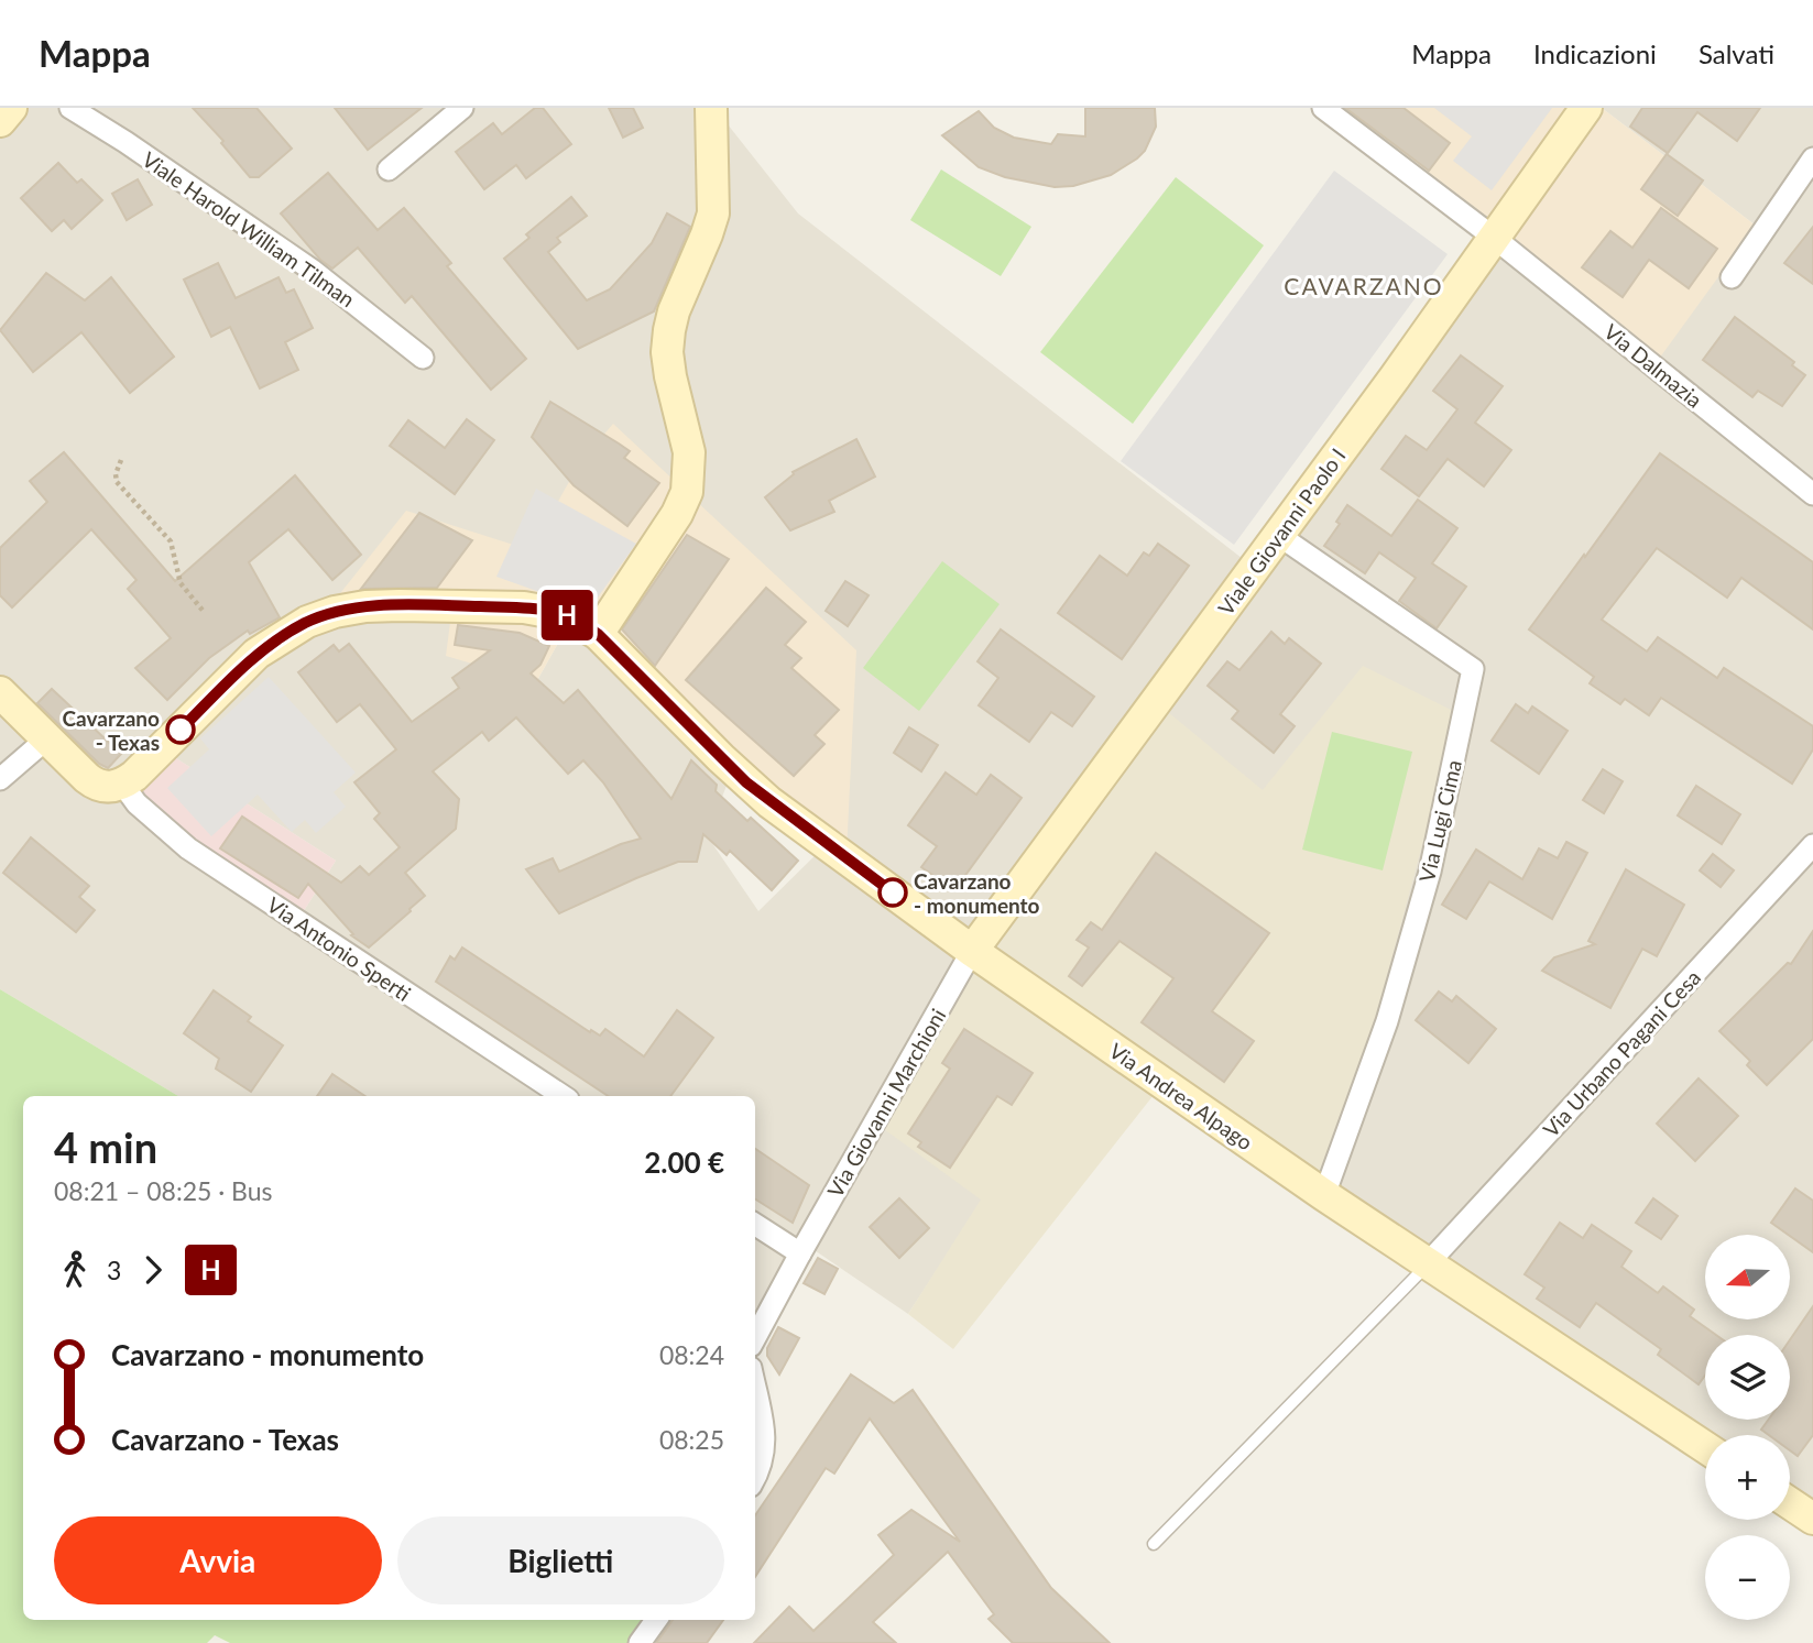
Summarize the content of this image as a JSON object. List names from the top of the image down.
{
  "streets": {
    "street": [
      "Viale Harold William Tilman",
      "Via Dalmazia",
      "Viale Giovanni Paolo I",
      "Via Lugi Cima",
      "Via Antonio Sperti",
      "Via Urbano Pagani Cesa",
      "Via Andrea Alpago",
      "Via Giovanni Marchioni"
    ]
  },
  "crossings": [
    ["Via Dalmazia", "Viale Giovanni Paolo I"],
    ["Viale Giovanni Paolo I", "Via Lugi Cima"],
    ["Viale Giovanni Paolo I", "Via Andrea Alpago"],
    ["Viale Giovanni Paolo I", "Via Giovanni Marchioni"],
    ["Via Lugi Cima", "Via Andrea Alpago"],
    ["Via Antonio Sperti", "Via Andrea Alpago"],
    ["Via Urbano Pagani Cesa", "Via Andrea Alpago"],
    ["Via Andrea Alpago", "Via Giovanni Marchioni"]
  ],
  "districts": ["CAVARZANO"],
  "places": ["Cavarzano - Texas", "Cavarzano - monumento"],
  "lines": ["bus line H"],
  "north": "left",
  "page": {
    "header": "Mappa",
    "nav": ["Mappa", "Indicazioni", "Salvati"],
    "on_map": "H",
    "heading": ["4 min", "08:21 – 08:25 · Bus", "2.00 €"],
    "legs": ["3", "H"],
    "map_buttons": ["+", "−"],
    "list": [
      {
        "name": "Cavarzano - monumento",
        "value": "08:24"
      },
      {
        "name": "Cavarzano - Texas",
        "value": "08:25"
      }
    ],
    "buttons": ["Avvia", "Biglietti"]
  }
}
